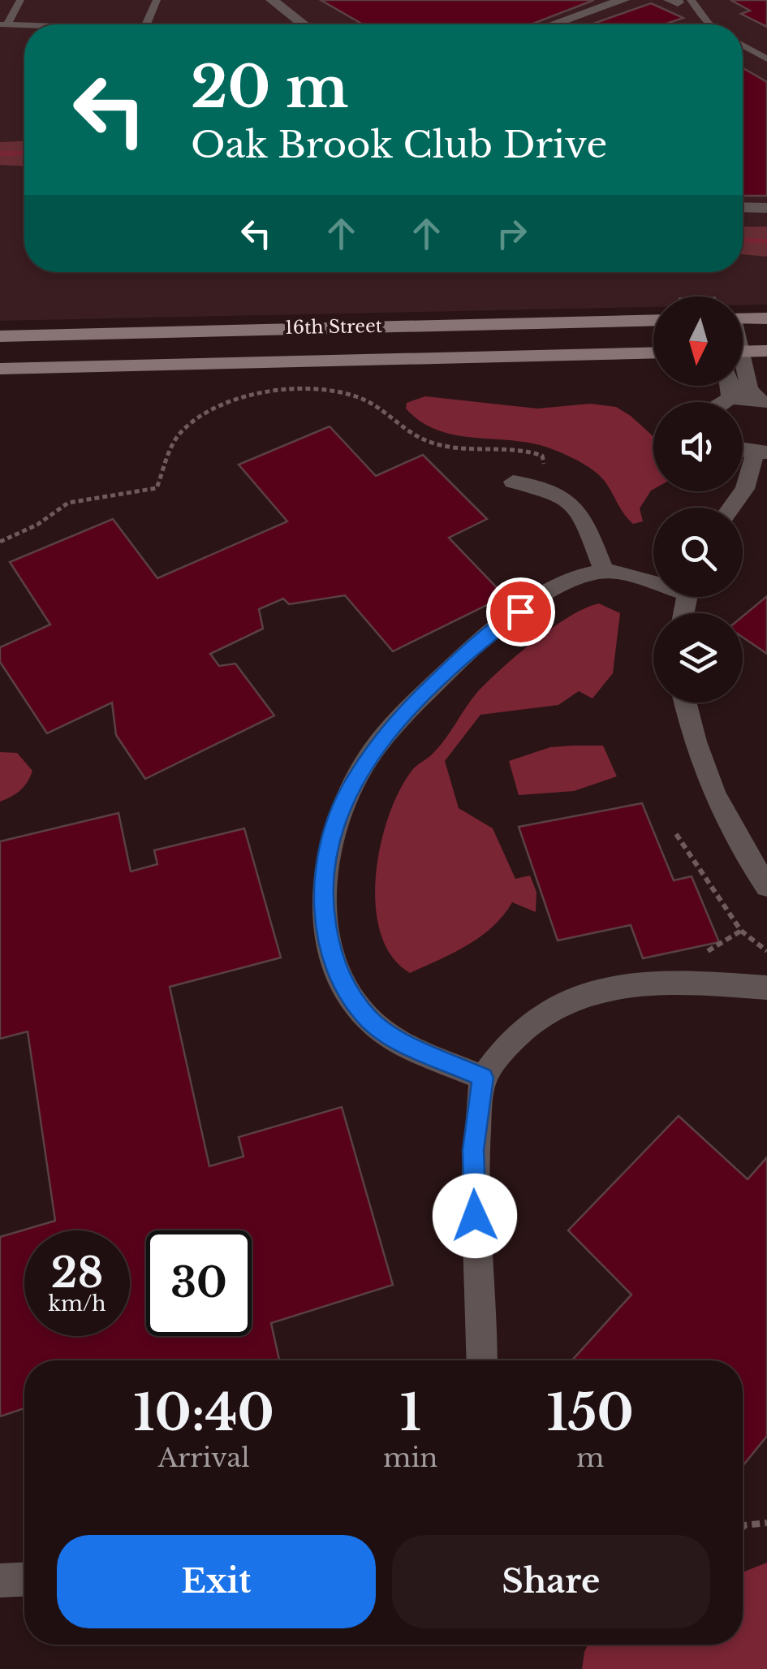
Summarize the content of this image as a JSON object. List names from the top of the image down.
{
  "streets": {
    "street": ["16th Street"]
  },
  "north": "bottom",
  "page": {
    "turn": ["20 m", "Oak Brook Club Drive"],
    "speed": "28 km/h",
    "limit": "30",
    "eta": [
      "10:40",
      "Arrival",
      "1",
      "min",
      "150",
      "m"
    ],
    "buttons": ["Exit", "Share"]
  }
}
